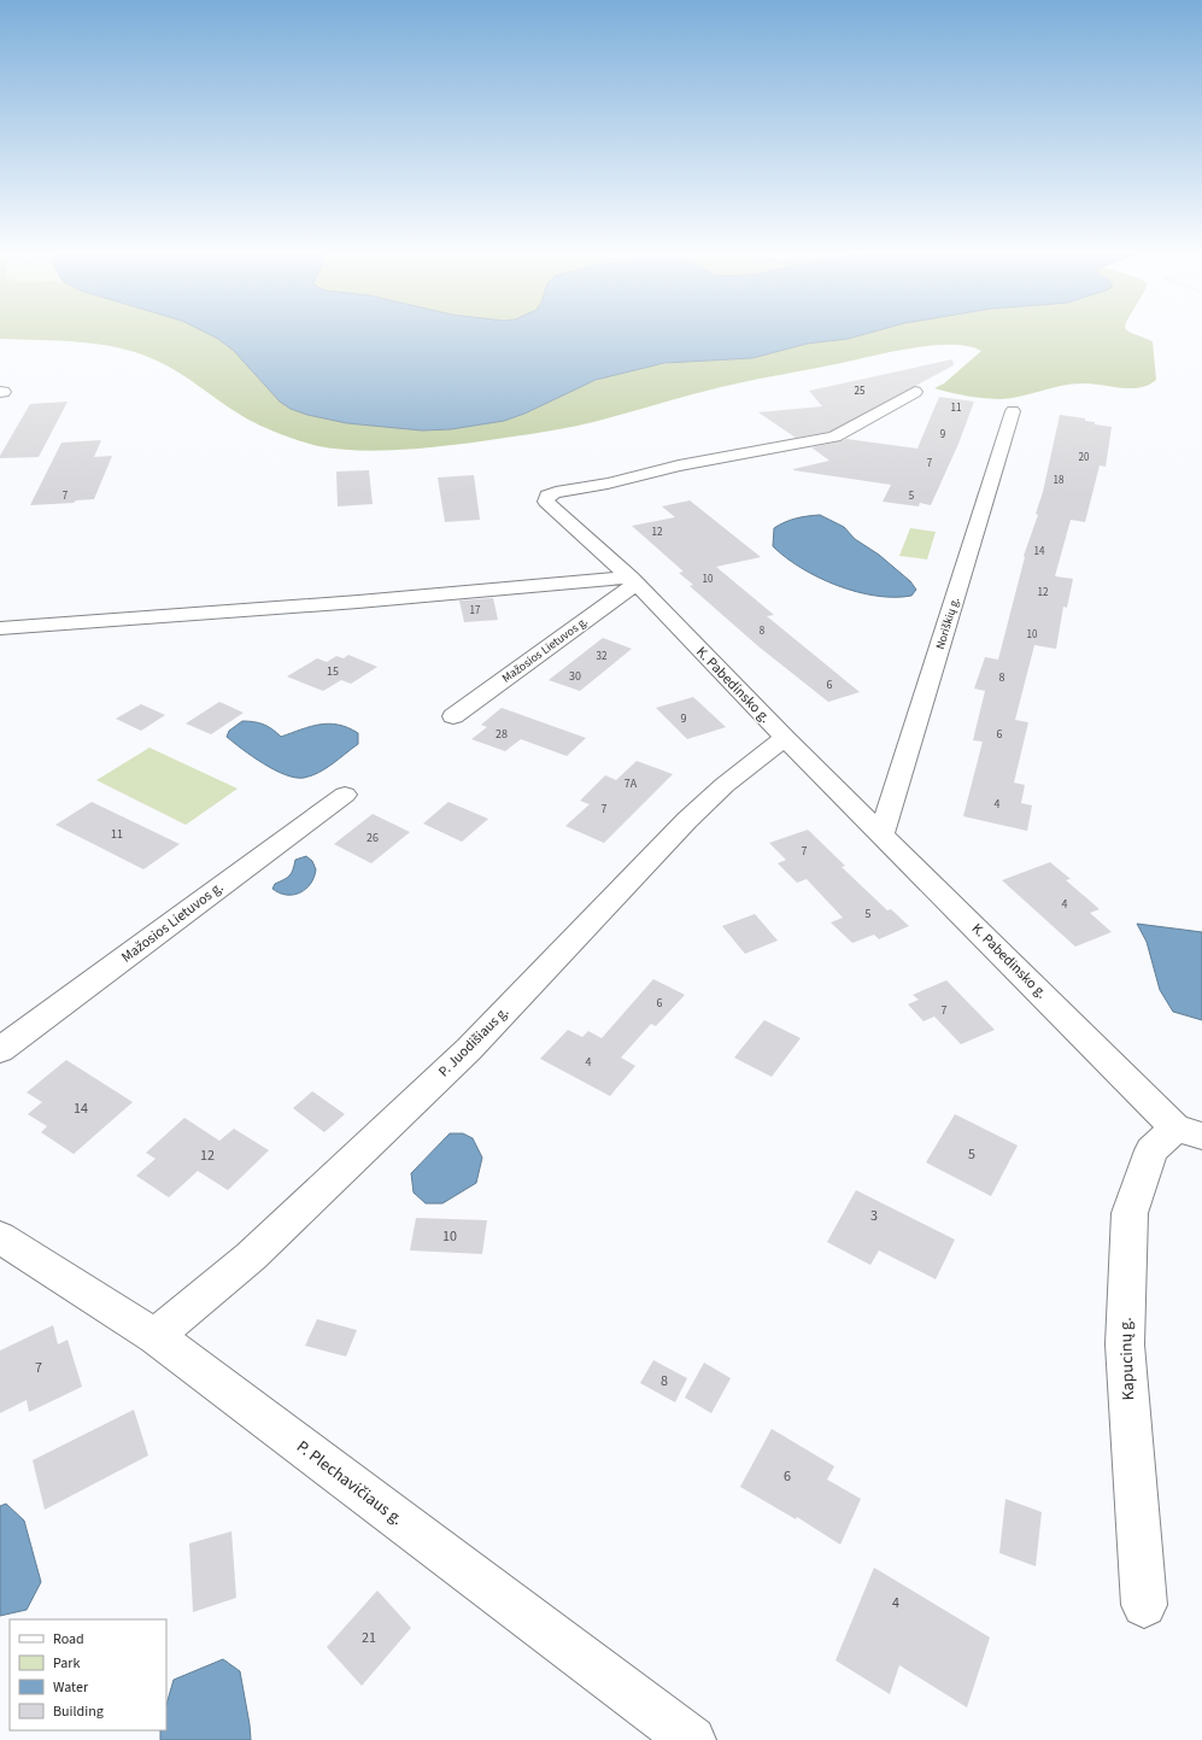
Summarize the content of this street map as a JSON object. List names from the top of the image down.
{
  "streets": {
    "street": [
      "Noriškių g.",
      "Mažosios Lietuvos g.",
      "K. Pabedinsko g.",
      "P. Juodišiaus g.",
      "Kapucinų g.",
      "P. Plechavičiaus g."
    ]
  },
  "crossings": [
    ["Noriškių g.", "K. Pabedinsko g."],
    ["Mažosios Lietuvos g.", "K. Pabedinsko g."],
    ["K. Pabedinsko g.", "P. Juodišiaus g."],
    ["K. Pabedinsko g.", "Kapucinų g."],
    ["P. Juodišiaus g.", "P. Plechavičiaus g."]
  ],
  "house_numbers": [
    "25",
    "11",
    "9",
    "20",
    "7",
    "18",
    "7",
    "5",
    "12",
    "14",
    "10",
    "12",
    "17",
    "8",
    "10",
    "32",
    "15",
    "30",
    "8",
    "6",
    "9",
    "28",
    "6",
    "7A",
    "4",
    "7",
    "11",
    "26",
    "7",
    "4",
    "5",
    "6",
    "7",
    "4",
    "14",
    "5",
    "12",
    "3",
    "10",
    "7",
    "8",
    "6",
    "4",
    "21"
  ],
  "legend": [
    "Road",
    "Park",
    "Water",
    "Building"
  ]
}
